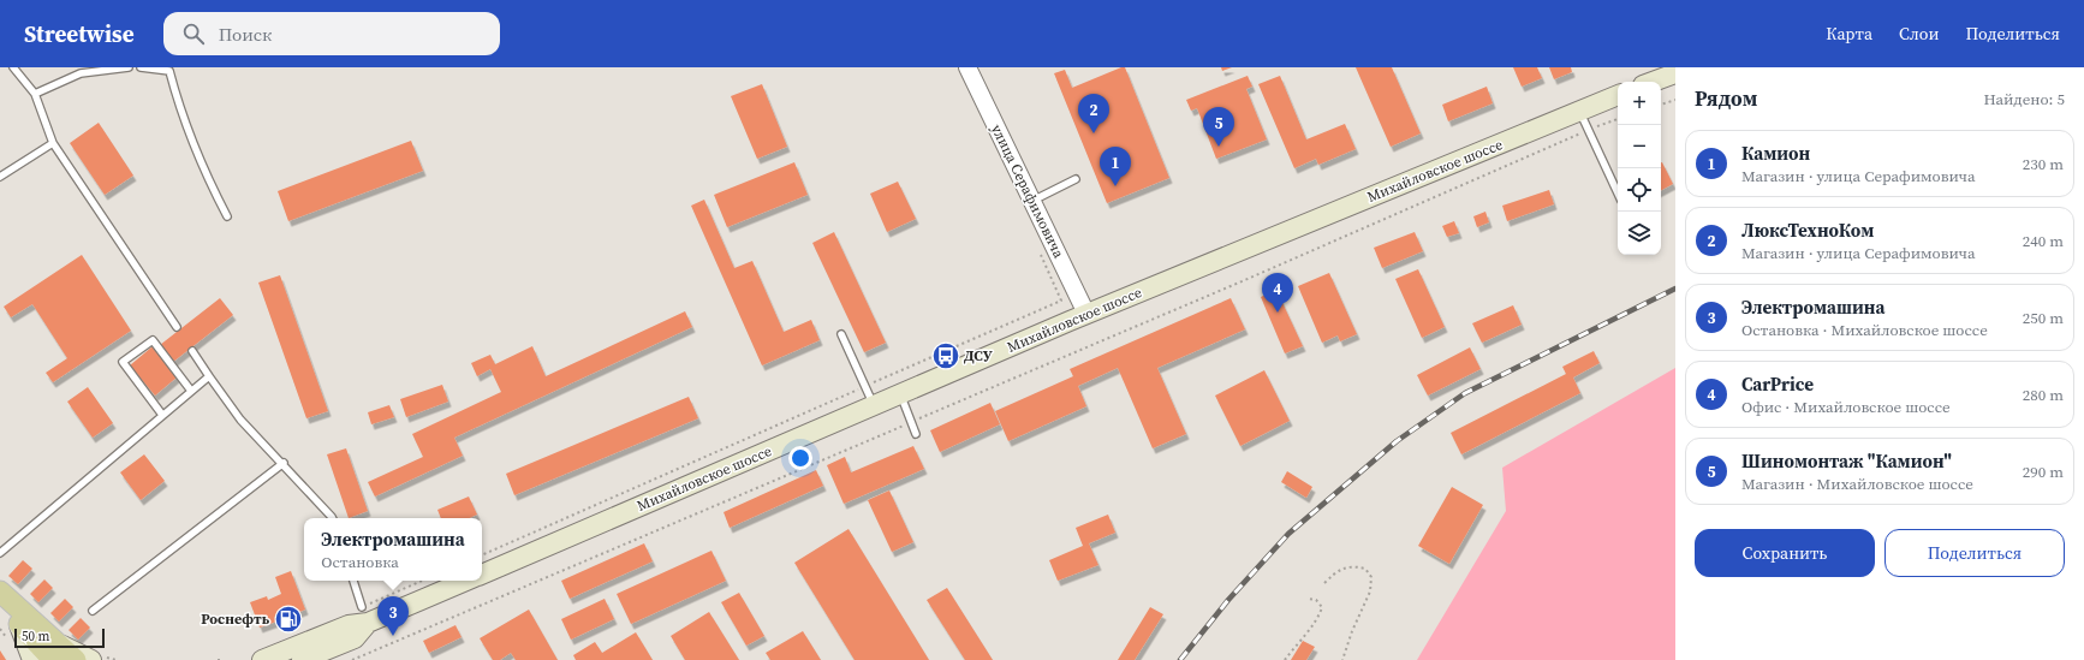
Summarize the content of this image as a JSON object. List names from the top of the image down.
{
  "streets": {
    "main road": ["Михайловское шоссе"],
    "street": ["улица Серафимовича"]
  },
  "crossings": [
    ["Михайловское шоссе", "улица Серафимовича"]
  ],
  "places": {
    "bus stop": ["ДСУ"],
    "fuel station": ["Роснефть"]
  },
  "scale_bar": "50 m",
  "page": {
    "header": "Streetwise",
    "search": "Поиск",
    "nav": ["Карта", "Слои", "Поделиться"],
    "heading": ["Рядом", "Найдено: 5"],
    "map_buttons": ["+", "−"],
    "pins": [
      "2",
      "5",
      "1",
      "4",
      "3"
    ],
    "list": [
      {
        "mark": "1",
        "name": "Камион",
        "note": "Магазин · улица Серафимовича",
        "value": "230 m"
      },
      {
        "mark": "2",
        "name": "ЛюксТехноКом",
        "note": "Магазин · улица Серафимовича",
        "value": "240 m"
      },
      {
        "mark": "3",
        "name": "Электромашина",
        "note": "Остановка · Михайловское шоссе",
        "value": "250 m"
      },
      {
        "mark": "4",
        "name": "CarPrice",
        "note": "Офис · Михайловское шоссе",
        "value": "280 m"
      },
      {
        "mark": "5",
        "name": "Шиномонтаж \"Камион\"",
        "note": "Магазин · Михайловское шоссе",
        "value": "290 m"
      }
    ],
    "buttons": ["Сохранить", "Поделиться"],
    "popup": ["Электромашина", "Остановка"],
    "scale": "50 m"
  }
}
